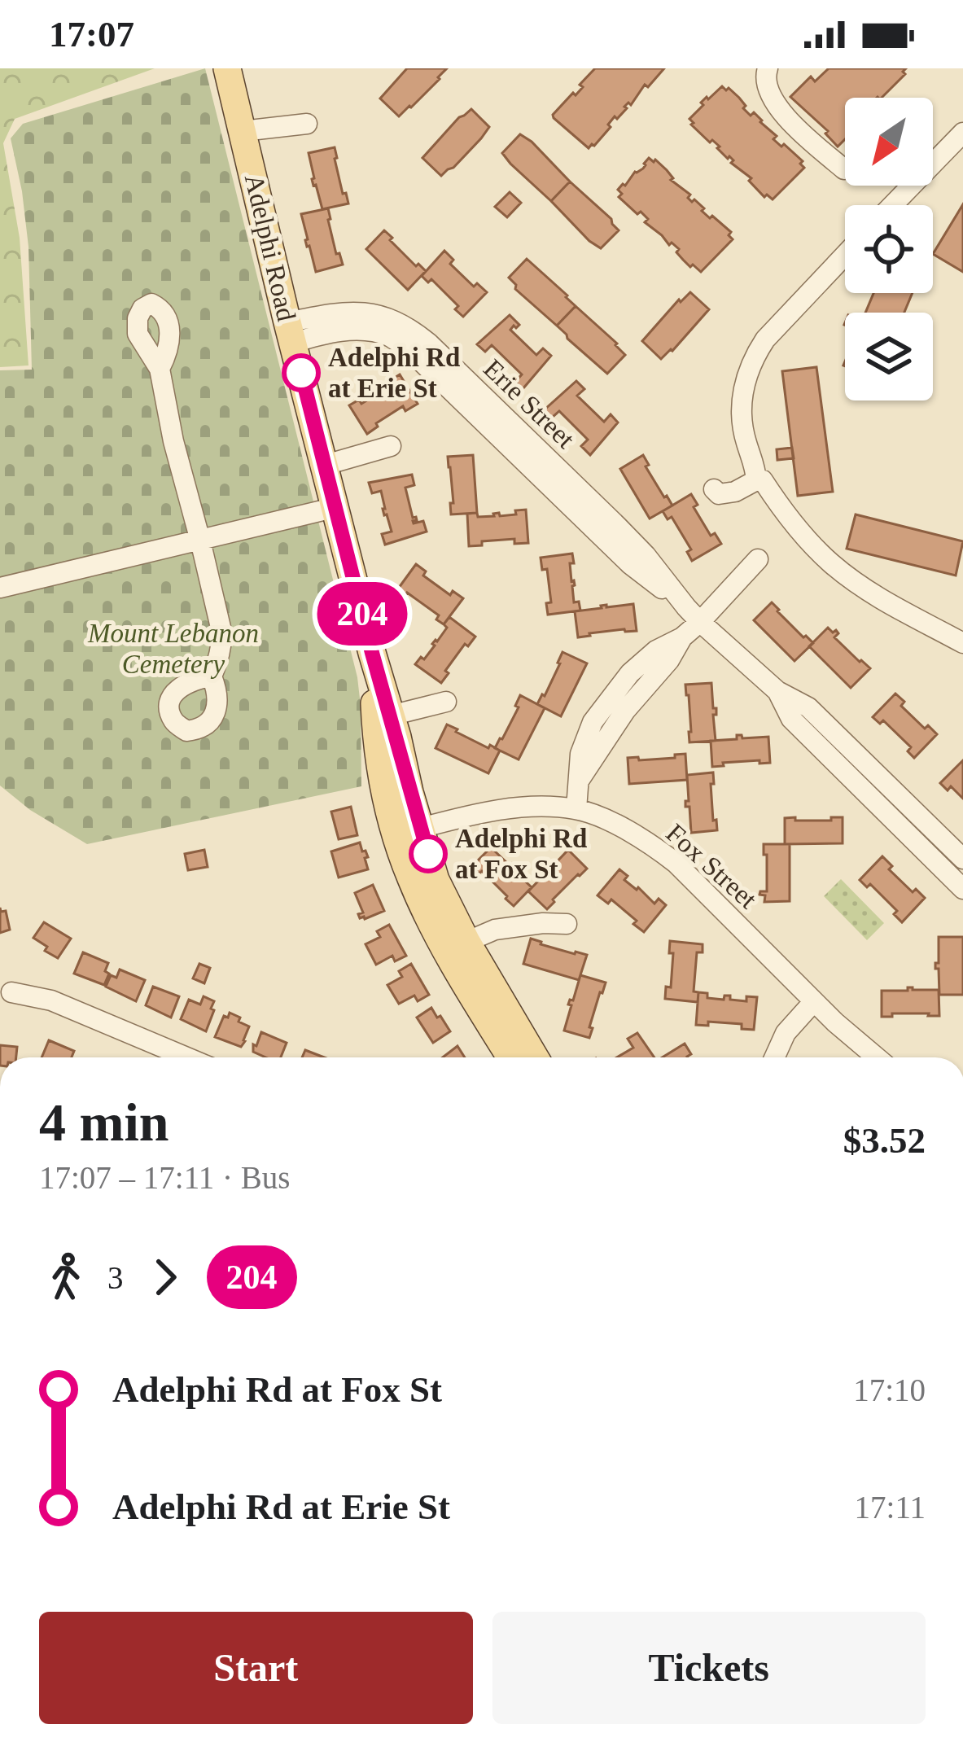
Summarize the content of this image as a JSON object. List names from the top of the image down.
{
  "streets": {
    "main road": ["Adelphi Road"],
    "street": ["Erie Street", "Fox Street"]
  },
  "crossings": [
    ["Adelphi Road", "Erie Street"],
    ["Adelphi Road", "Fox Street"]
  ],
  "parks": ["Mount Lebanon Cemetery"],
  "places": ["Adelphi Rd at Erie St", "Adelphi Rd at Fox St"],
  "lines": ["bus line 204"],
  "north": "bottom left",
  "page": {
    "status": "17:07",
    "on_map": "204",
    "heading": ["4 min", "17:07 – 17:11 · Bus", "$3.52"],
    "legs": ["3", "204"],
    "list": [
      {
        "name": "Adelphi Rd at Fox St",
        "value": "17:10"
      },
      {
        "name": "Adelphi Rd at Erie St",
        "value": "17:11"
      }
    ],
    "buttons": ["Start", "Tickets"]
  }
}
